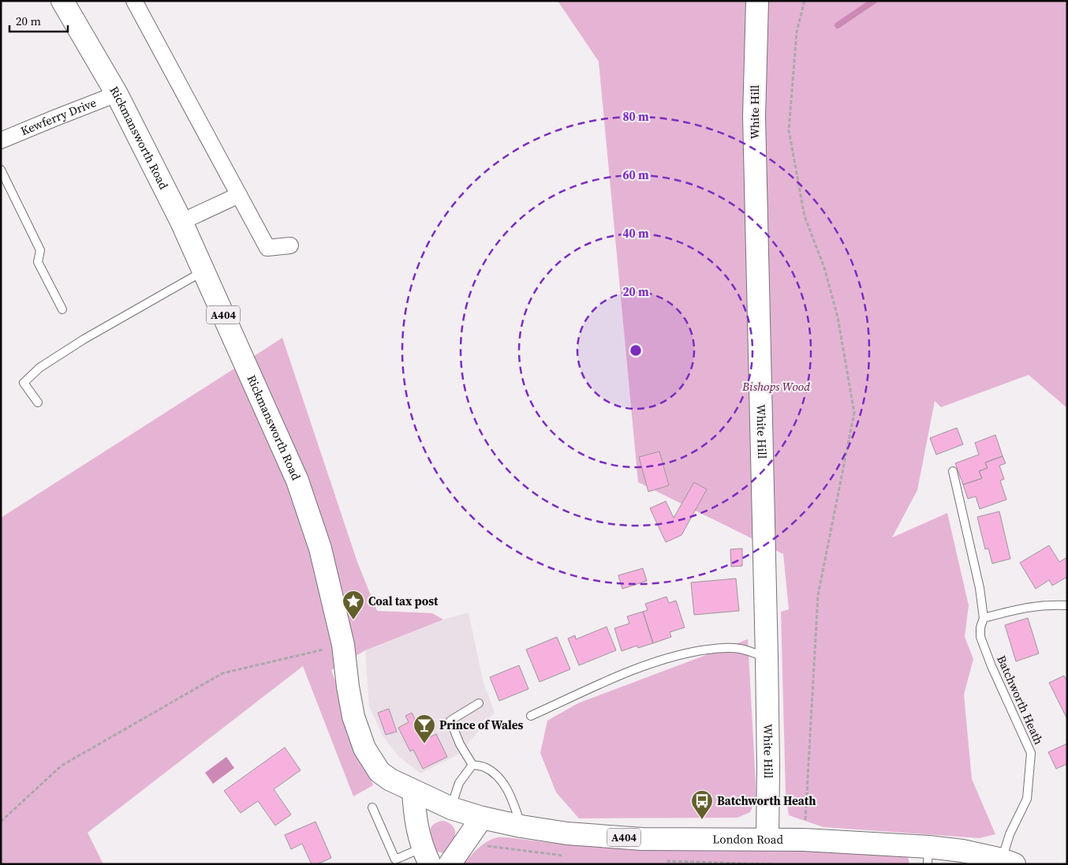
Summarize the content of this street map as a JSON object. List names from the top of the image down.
{
  "streets": {
    "main road": [
      "White Hill",
      "Rickmansworth Road",
      "A404",
      "London Road"
    ],
    "street": ["Kewferry Drive"],
    "lane": ["Batchworth Heath"]
  },
  "crossings": [
    ["White Hill", "London Road"],
    ["Kewferry Drive", "Rickmansworth Road"],
    ["Rickmansworth Road", "London Road"],
    ["Batchworth Heath", "London Road"]
  ],
  "parks": ["Bishops Wood"],
  "places": {
    "place": ["Coal tax post"],
    "bar": ["Prince of Wales"],
    "bus stop": ["Batchworth Heath"]
  },
  "scale_bar": "20 m",
  "rings": [
    "80 m",
    "60 m",
    "40 m",
    "20 m"
  ]
}
